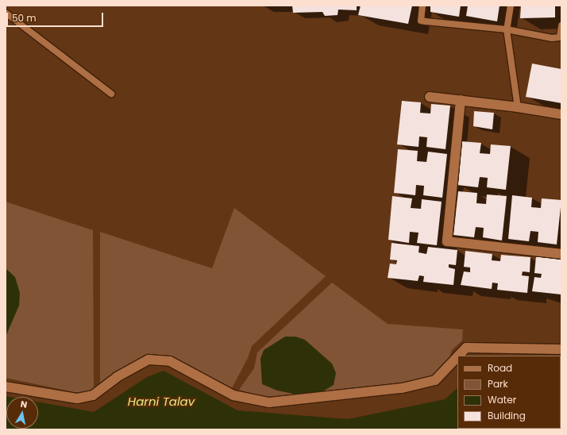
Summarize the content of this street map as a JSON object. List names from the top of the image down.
{
  "water": ["Harni Talav"],
  "legend": [
    "Road",
    "Park",
    "Water",
    "Building"
  ],
  "scale_bar": "50 m",
  "north": "top"
}
